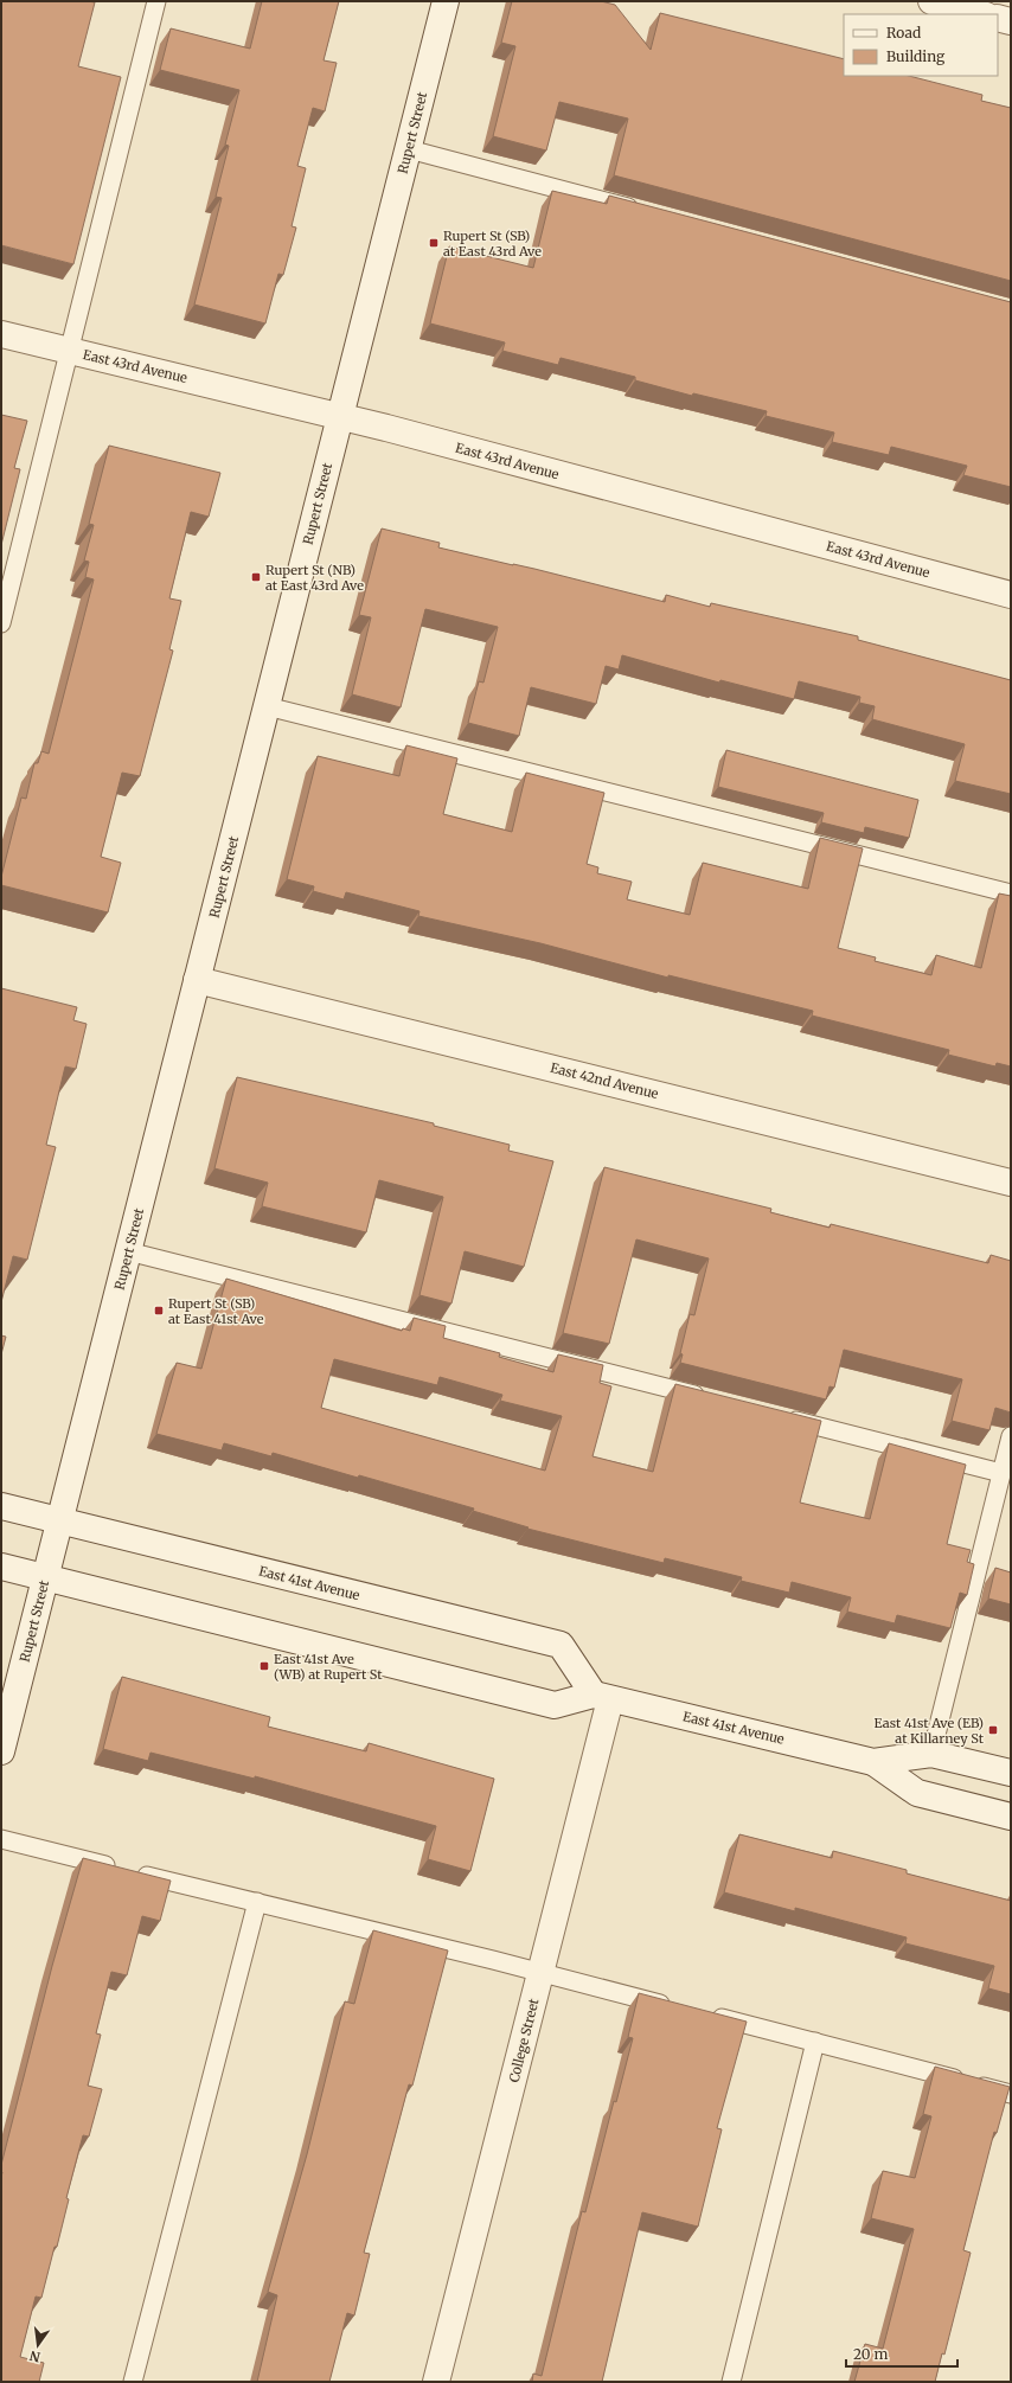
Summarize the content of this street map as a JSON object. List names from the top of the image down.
{
  "streets": {
    "street": [
      "Rupert Street",
      "East 43rd Avenue",
      "East 42nd Avenue",
      "East 41st Avenue",
      "College Street"
    ]
  },
  "crossings": [
    ["Rupert Street", "East 43rd Avenue"],
    ["Rupert Street", "East 42nd Avenue"],
    ["Rupert Street", "East 41st Avenue"],
    ["East 41st Avenue", "College Street"]
  ],
  "places": {
    "transit": [
      "Rupert St (SB) at East 43rd Ave",
      "Rupert St (NB) at East 43rd Ave",
      "Rupert St (SB) at East 41st Ave",
      "East 41st Ave (WB) at Rupert St",
      "East 41st Ave (EB) at Killarney St"
    ]
  },
  "legend": ["Road", "Building"],
  "scale_bar": "20 m",
  "north": "bottom"
}
